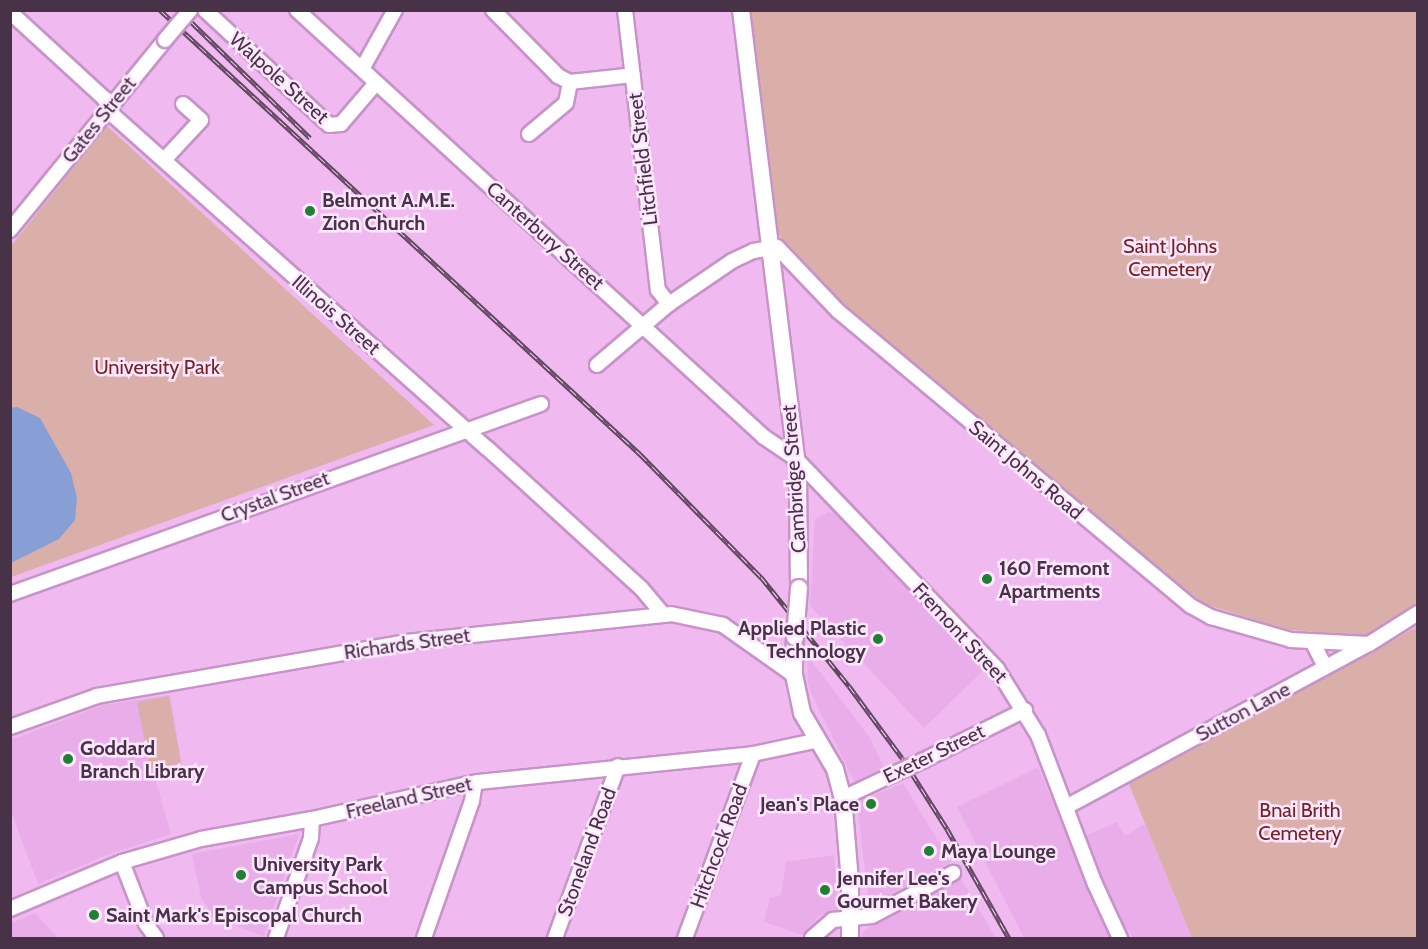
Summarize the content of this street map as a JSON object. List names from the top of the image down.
{
  "streets": {
    "main road": ["Cambridge Street"],
    "street": [
      "Walpole Street",
      "Gates Street",
      "Litchfield Street",
      "Canterbury Street",
      "Illinois Street",
      "Saint Johns Road",
      "Crystal Street",
      "Fremont Street",
      "Richards Street",
      "Sutton Lane",
      "Exeter Street",
      "Freeland Street",
      "Hitchcock Road",
      "Stoneland Road"
    ]
  },
  "crossings": [
    ["Walpole Street", "Canterbury Street"],
    ["Gates Street", "Illinois Street"],
    ["Canterbury Street", "Cambridge Street"],
    ["Canterbury Street", "Fremont Street"],
    ["Illinois Street", "Crystal Street"],
    ["Illinois Street", "Richards Street"],
    ["Saint Johns Road", "Cambridge Street"],
    ["Saint Johns Road", "Sutton Lane"],
    ["Cambridge Street", "Fremont Street"],
    ["Cambridge Street", "Richards Street"],
    ["Cambridge Street", "Exeter Street"],
    ["Cambridge Street", "Freeland Street"],
    ["Fremont Street", "Sutton Lane"],
    ["Fremont Street", "Exeter Street"],
    ["Freeland Street", "Hitchcock Road"],
    ["Freeland Street", "Stoneland Road"]
  ],
  "parks": ["Saint Johns Cemetery", "University Park", "Bnai Brith Cemetery"],
  "places": [
    "Belmont A.M.E. Zion Church",
    "160 Fremont Apartments",
    "Applied Plastic Technology",
    "Goddard Branch Library",
    "Jean's Place",
    "Maya Lounge",
    "University Park Campus School",
    "Jennifer Lee's Gourmet Bakery",
    "Saint Mark's Episcopal Church"
  ]
}
